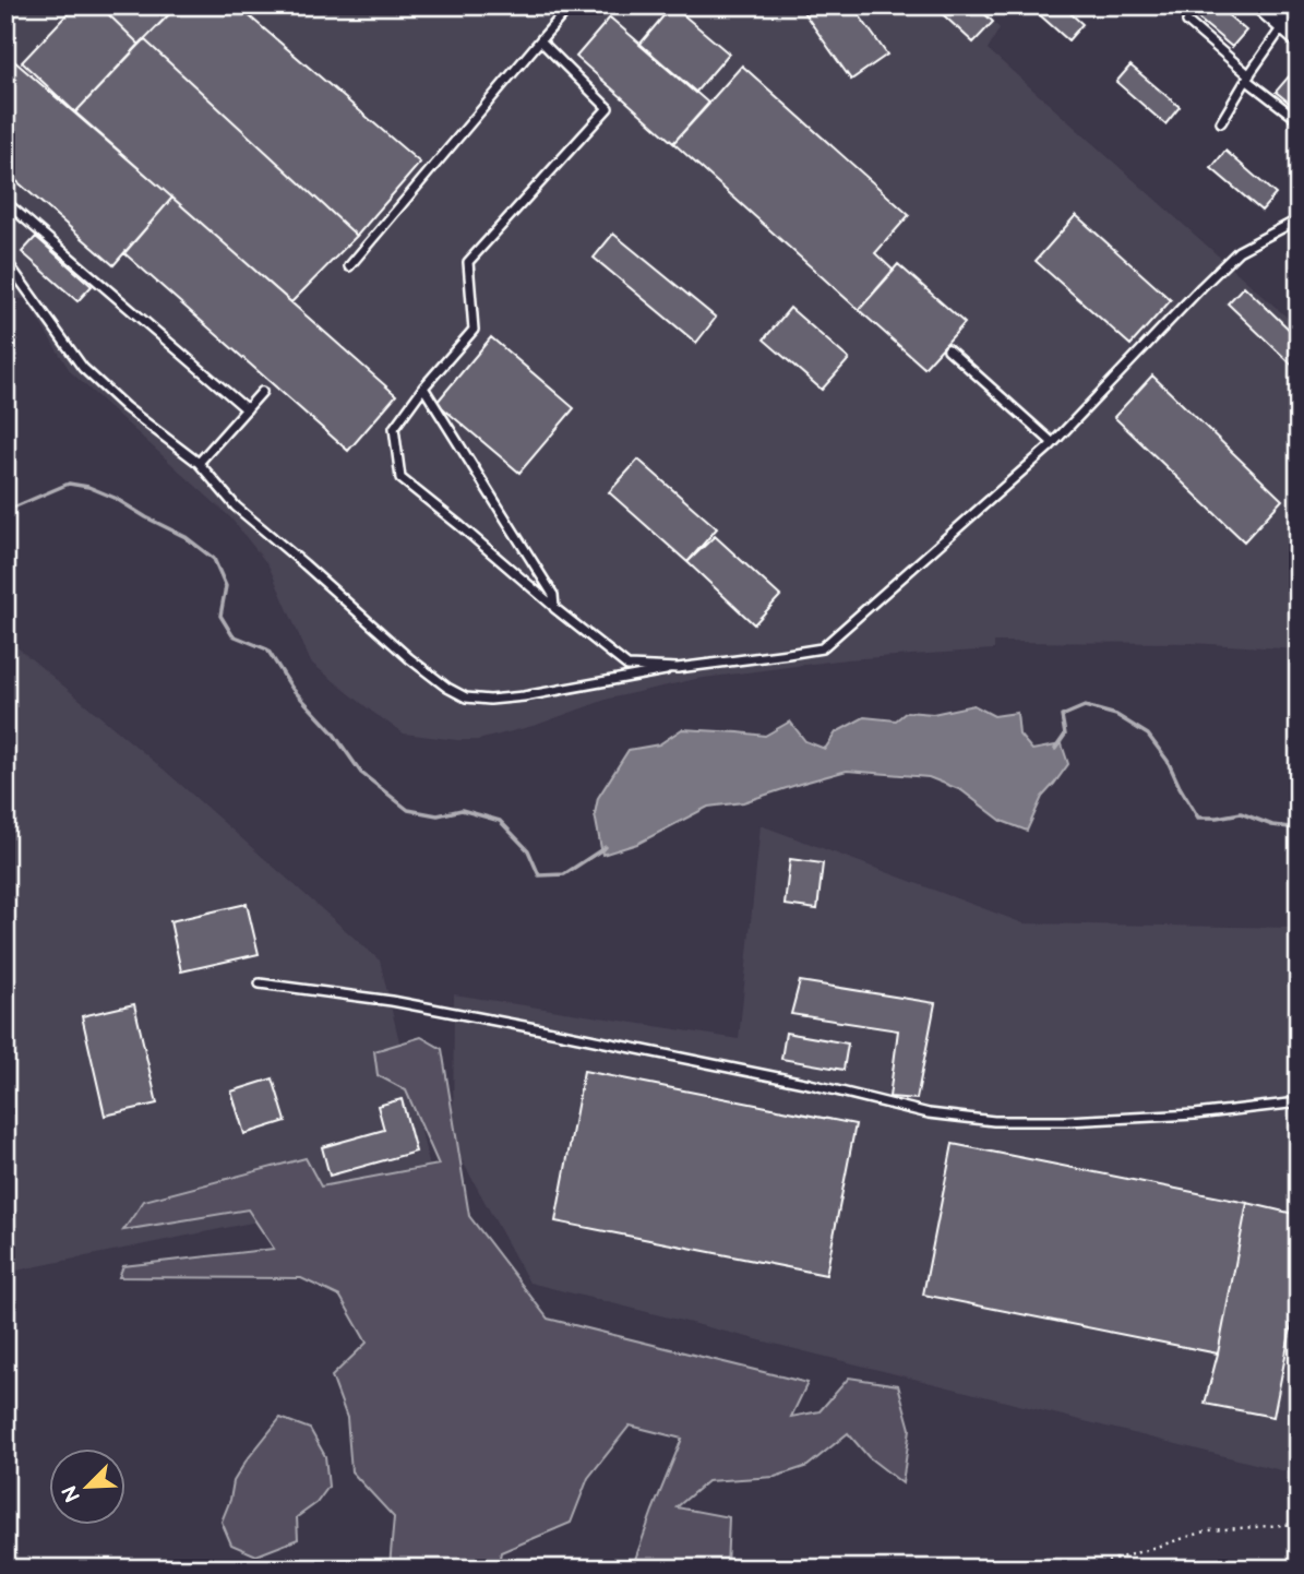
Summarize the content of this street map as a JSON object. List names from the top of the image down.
{
  "north": "bottom left"
}
